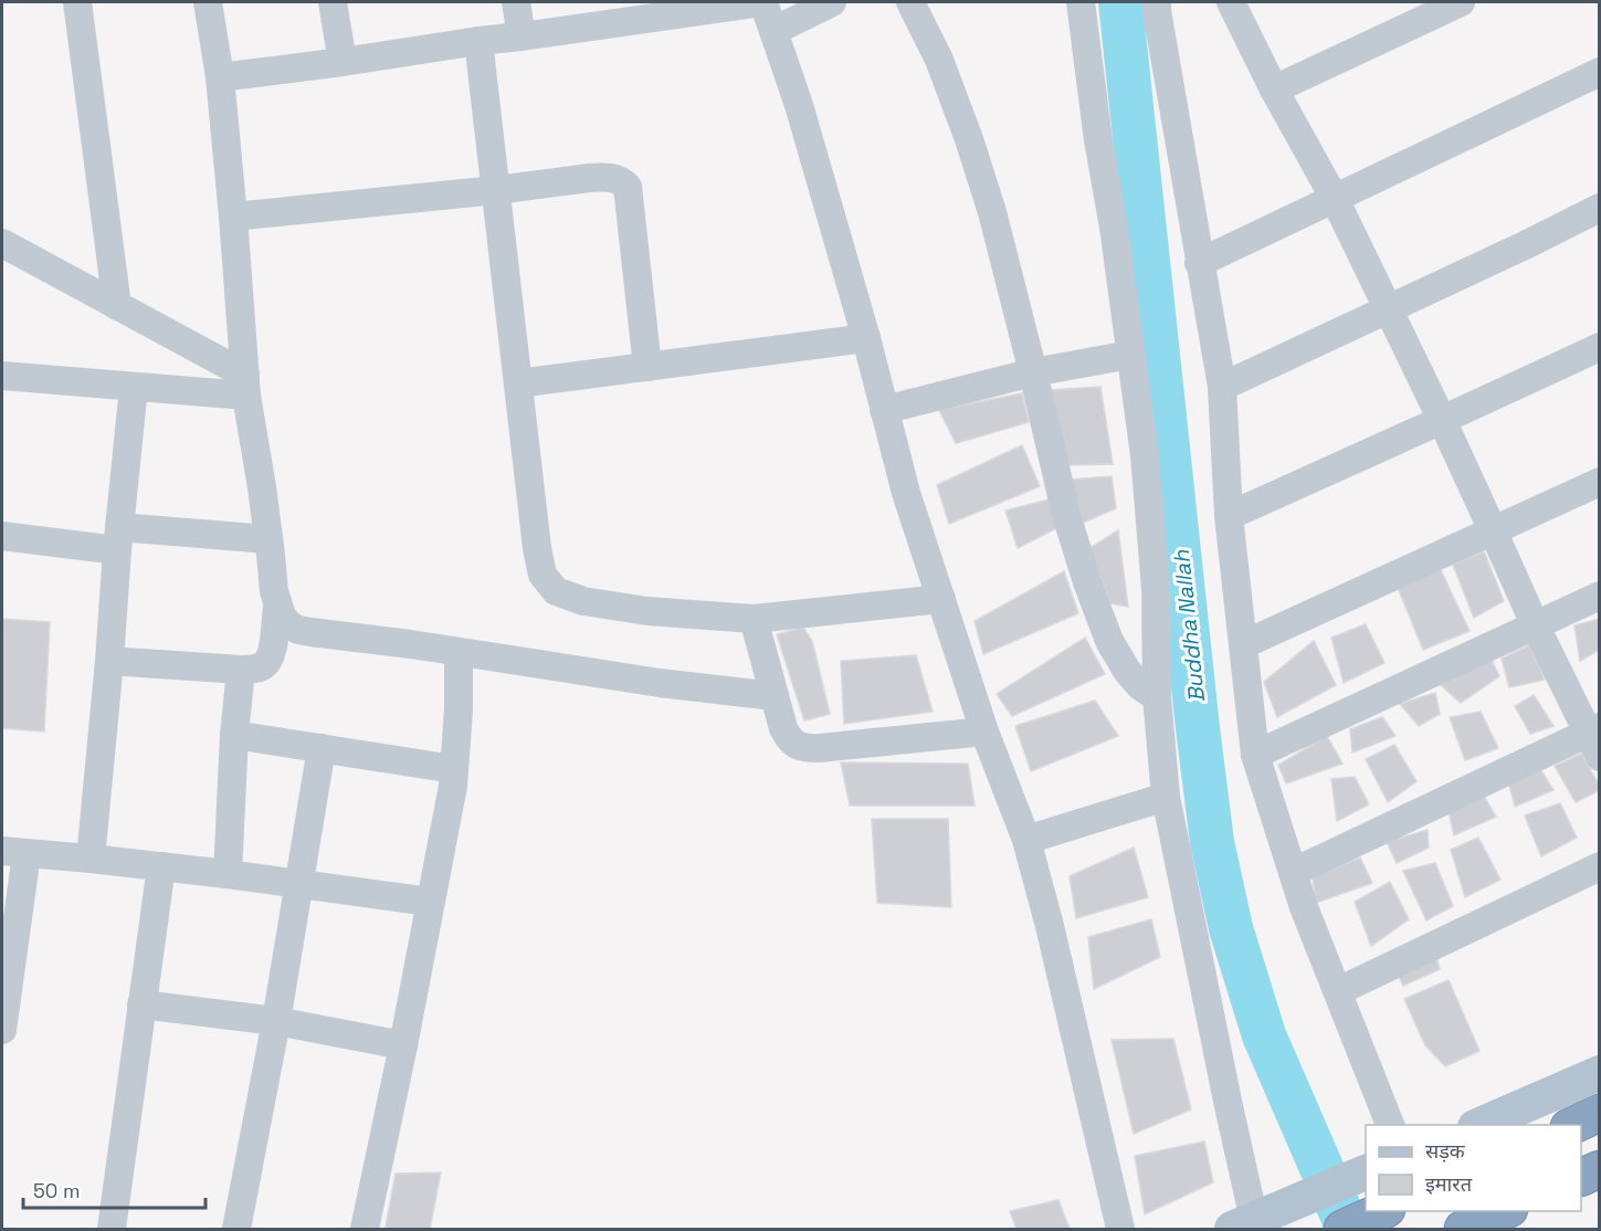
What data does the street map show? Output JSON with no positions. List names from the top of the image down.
{
  "water": ["Buddha Nallah"],
  "legend": ["सड़क", "इमारत"],
  "scale_bar": "50 m"
}
